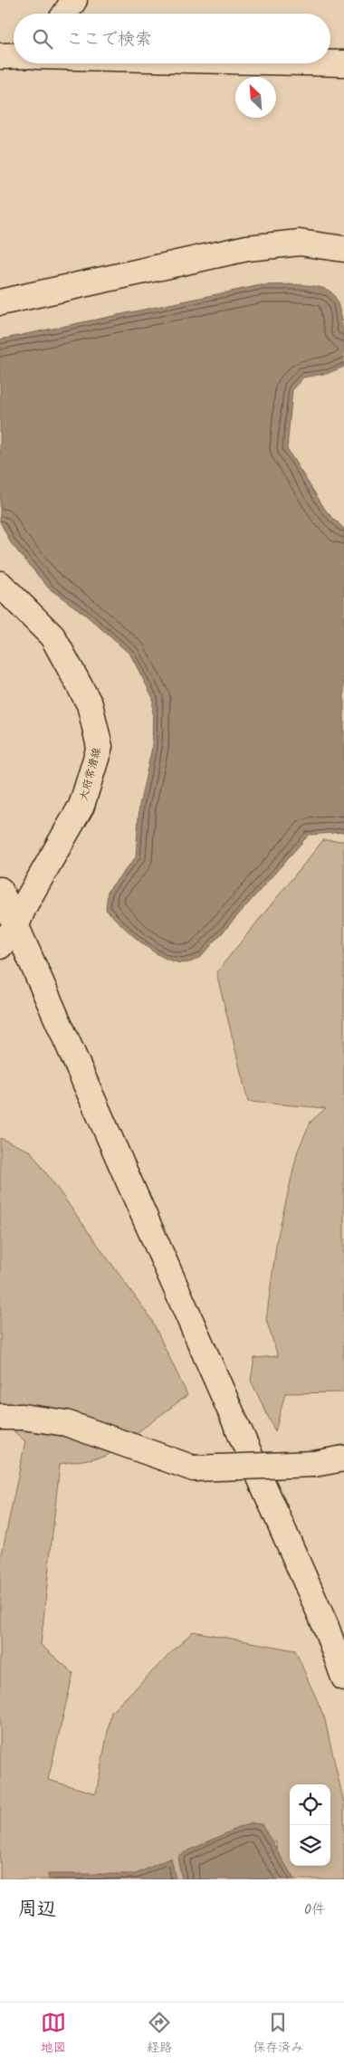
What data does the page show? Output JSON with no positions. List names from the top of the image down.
{
  "streets": {
    "street": ["大府常滑線"]
  },
  "north": "top left",
  "page": {
    "search": "ここで検索",
    "heading": ["周辺", "0件"],
    "nav": ["地図", "経路", "保存済み"]
  }
}
